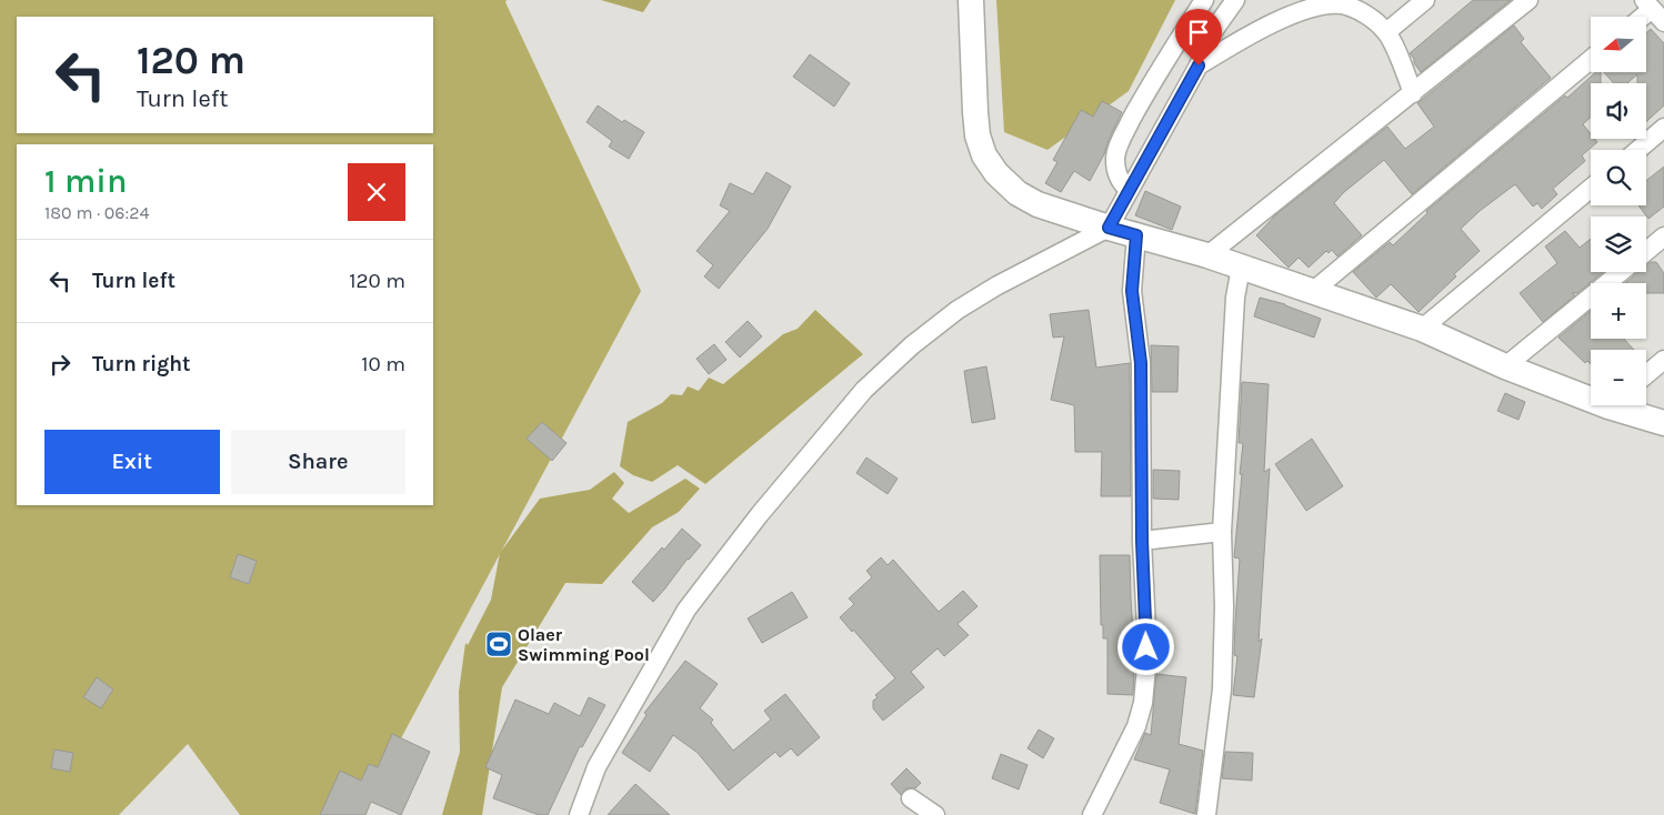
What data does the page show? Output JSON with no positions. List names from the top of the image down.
{
  "places": {
    "sports": ["Olaer Swimming Pool"]
  },
  "north": "left",
  "page": {
    "map_buttons": ["+", "−"],
    "turn": ["120 m", "Turn left"],
    "heading": ["1 min", "180 m · 06:24"],
    "list": [
      {
        "name": "Turn left",
        "value": "120 m"
      },
      {
        "name": "Turn right",
        "value": "10 m"
      }
    ],
    "buttons": ["Exit", "Share"]
  }
}
